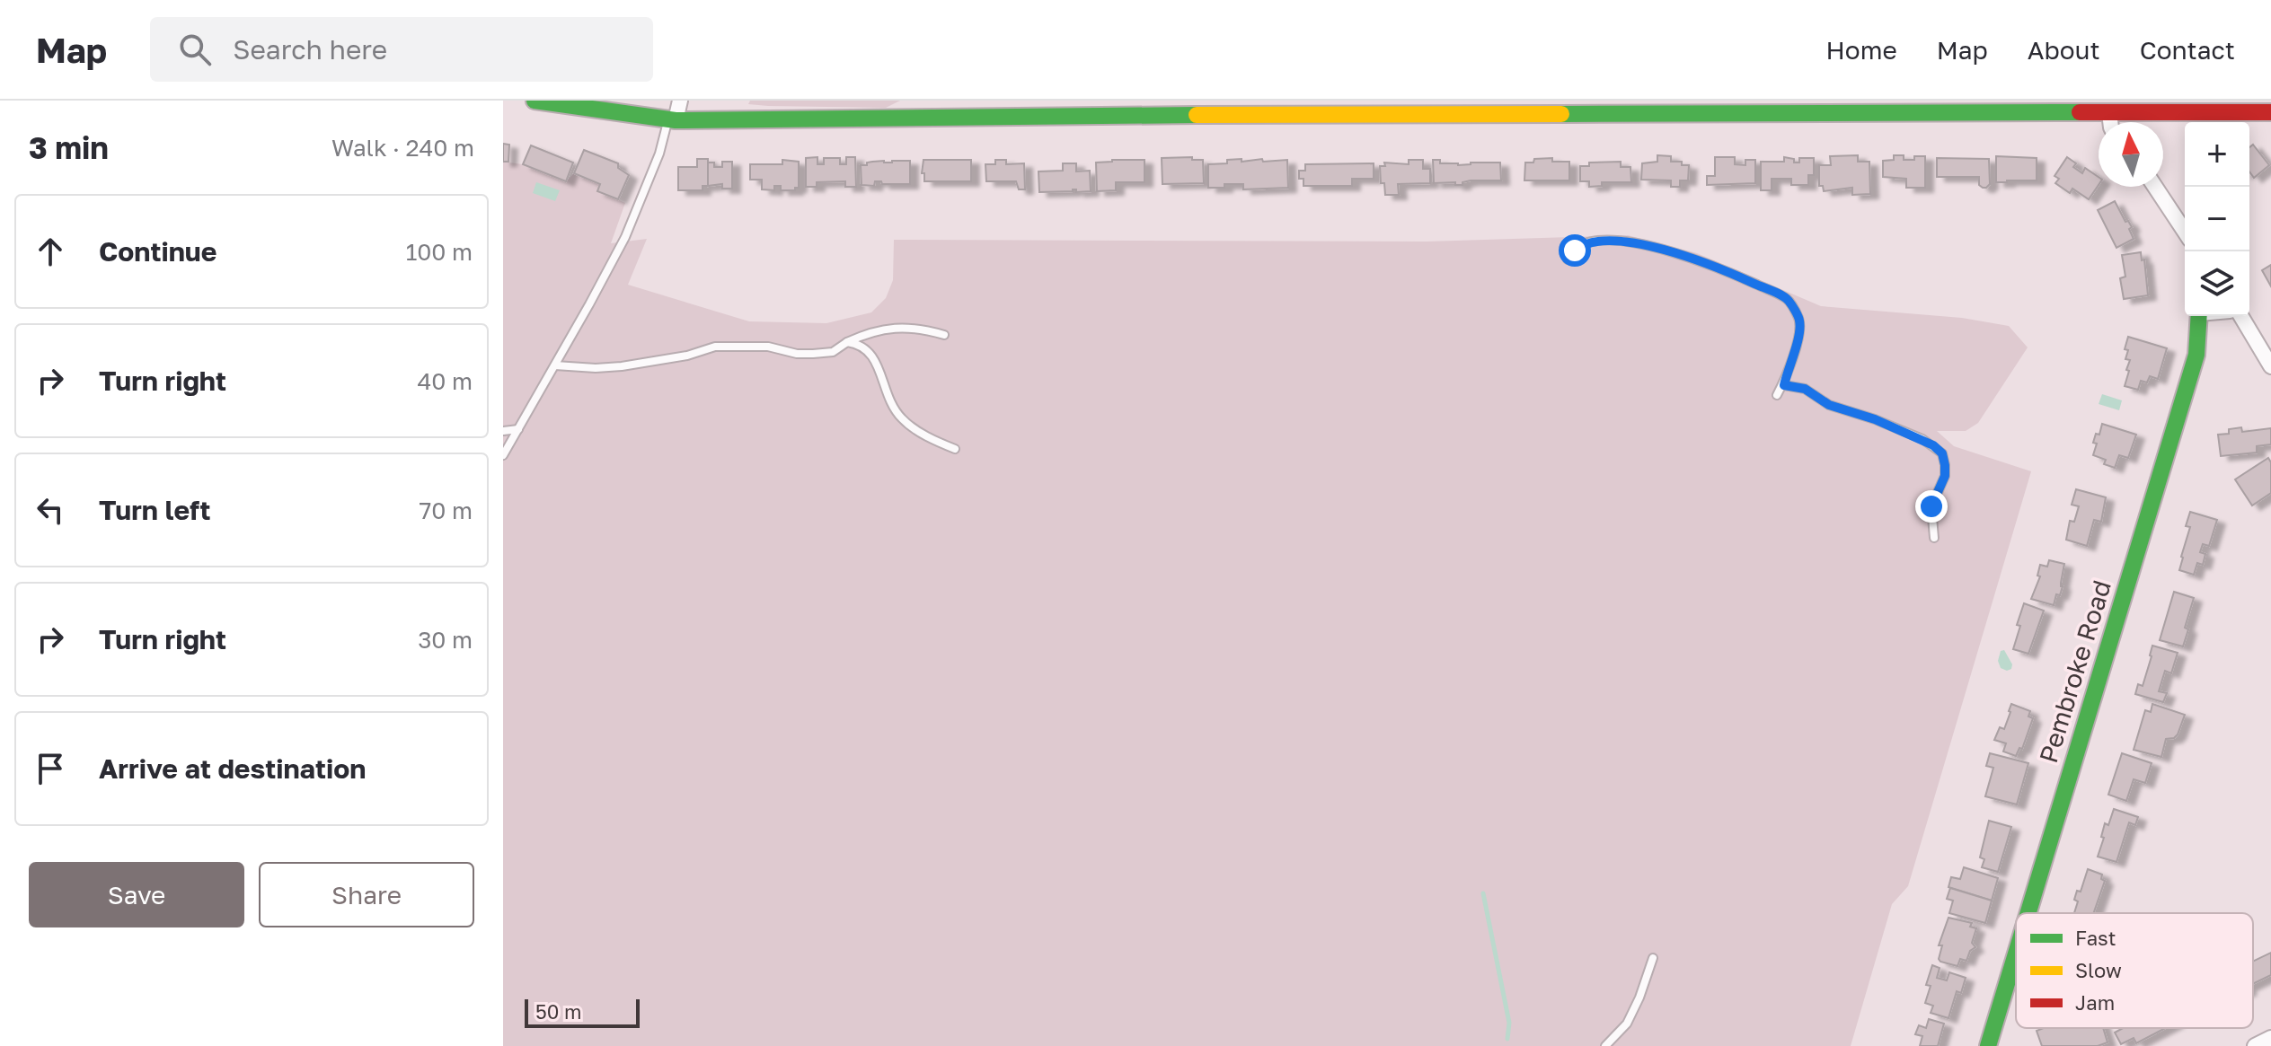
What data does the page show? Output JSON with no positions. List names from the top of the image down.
{
  "streets": {
    "street": ["Pembroke Road"]
  },
  "legend": ["Fast", "Slow", "Jam"],
  "scale_bar": "50 m",
  "north": "top",
  "page": {
    "header": "Map",
    "search": "Search here",
    "nav": [
      "Home",
      "Map",
      "About",
      "Contact"
    ],
    "heading": ["3 min", "Walk · 240 m"],
    "map_buttons": ["+", "−"],
    "list": [
      ["Continue", "100 m"],
      ["Turn right", "40 m"],
      ["Turn left", "70 m"],
      ["Turn right", "30 m"],
      "Arrive at destination"
    ],
    "buttons": ["Save", "Share"],
    "scale": "50 m"
  }
}
